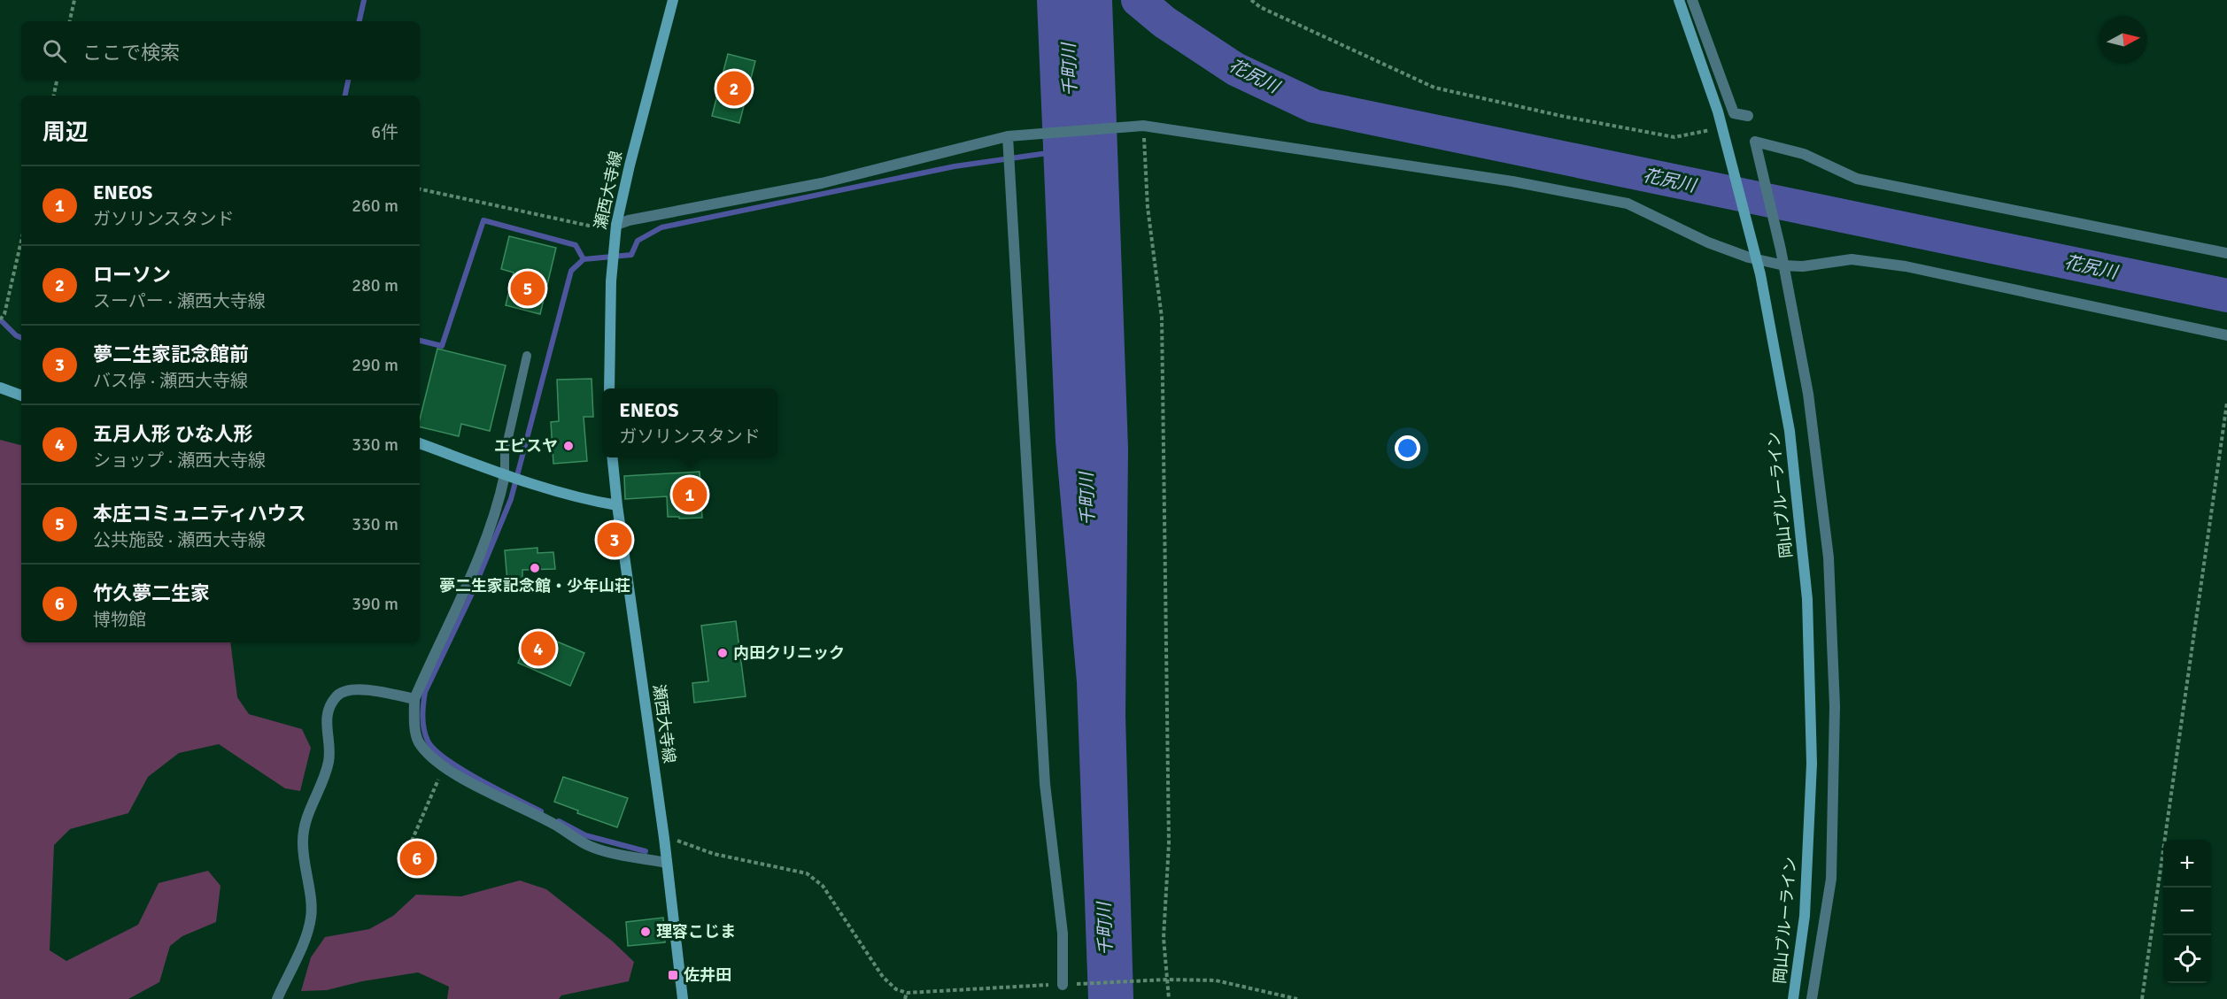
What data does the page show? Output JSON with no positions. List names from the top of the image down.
{
  "streets": {
    "main road": ["瀬西大寺線", "岡山ブルーライン"]
  },
  "water": ["千町川", "花尻川"],
  "places": {
    "other": [
      "エビスヤ",
      "夢二生家記念館・少年山荘",
      "内田クリニック",
      "理容こじま"
    ],
    "transit": ["佐井田"]
  },
  "north": "right",
  "page": {
    "search": "ここで検索",
    "pins": [
      "2",
      "5",
      "1",
      "3",
      "4",
      "6"
    ],
    "heading": ["周辺", "6件"],
    "list": [
      {
        "mark": "1",
        "name": "ENEOS",
        "note": "ガソリンスタンド",
        "value": "260 m"
      },
      {
        "mark": "2",
        "name": "ローソン",
        "note": "スーパー · 瀬西大寺線",
        "value": "280 m"
      },
      {
        "mark": "3",
        "name": "夢二生家記念館前",
        "note": "バス停 · 瀬西大寺線",
        "value": "290 m"
      },
      {
        "mark": "4",
        "name": "五月人形 ひな人形",
        "note": "ショップ · 瀬西大寺線",
        "value": "330 m"
      },
      {
        "mark": "5",
        "name": "本庄コミュニティハウス",
        "note": "公共施設 · 瀬西大寺線",
        "value": "330 m"
      },
      {
        "mark": "6",
        "name": "竹久夢二生家",
        "note": "博物館",
        "value": "390 m"
      }
    ],
    "popup": ["ENEOS", "ガソリンスタンド"],
    "map_buttons": ["+", "−"]
  }
}
